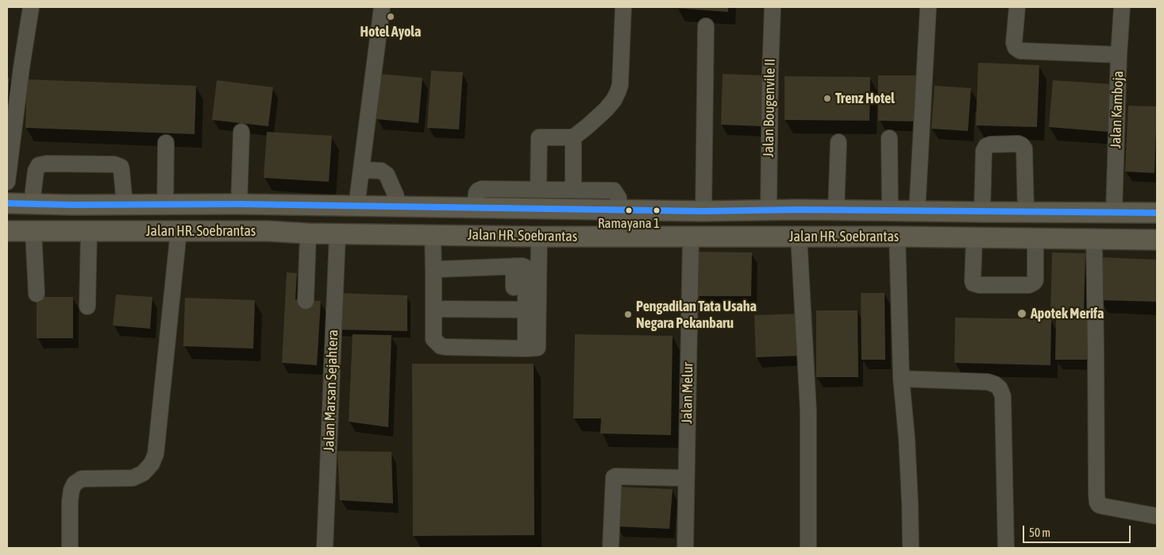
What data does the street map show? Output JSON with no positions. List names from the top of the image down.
{
  "streets": {
    "main road": ["Jalan HR. Soebrantas"],
    "street": [
      "Jalan Bougenvile II",
      "Jalan Kamboja",
      "Jalan Marsan Sejahtera",
      "Jalan Melur"
    ]
  },
  "crossings": [
    ["Jalan Bougenvile II", "Jalan HR. Soebrantas"],
    ["Jalan Kamboja", "Jalan HR. Soebrantas"],
    ["Jalan HR. Soebrantas", "Jalan Marsan Sejahtera"],
    ["Jalan HR. Soebrantas", "Jalan Melur"]
  ],
  "places": [
    "Hotel Ayola",
    "Trenz Hotel",
    "Ramayana 1",
    "Apotek Merifa",
    "Pengadilan Tata Usaha Negara Pekanbaru"
  ],
  "scale_bar": "50 m"
}
